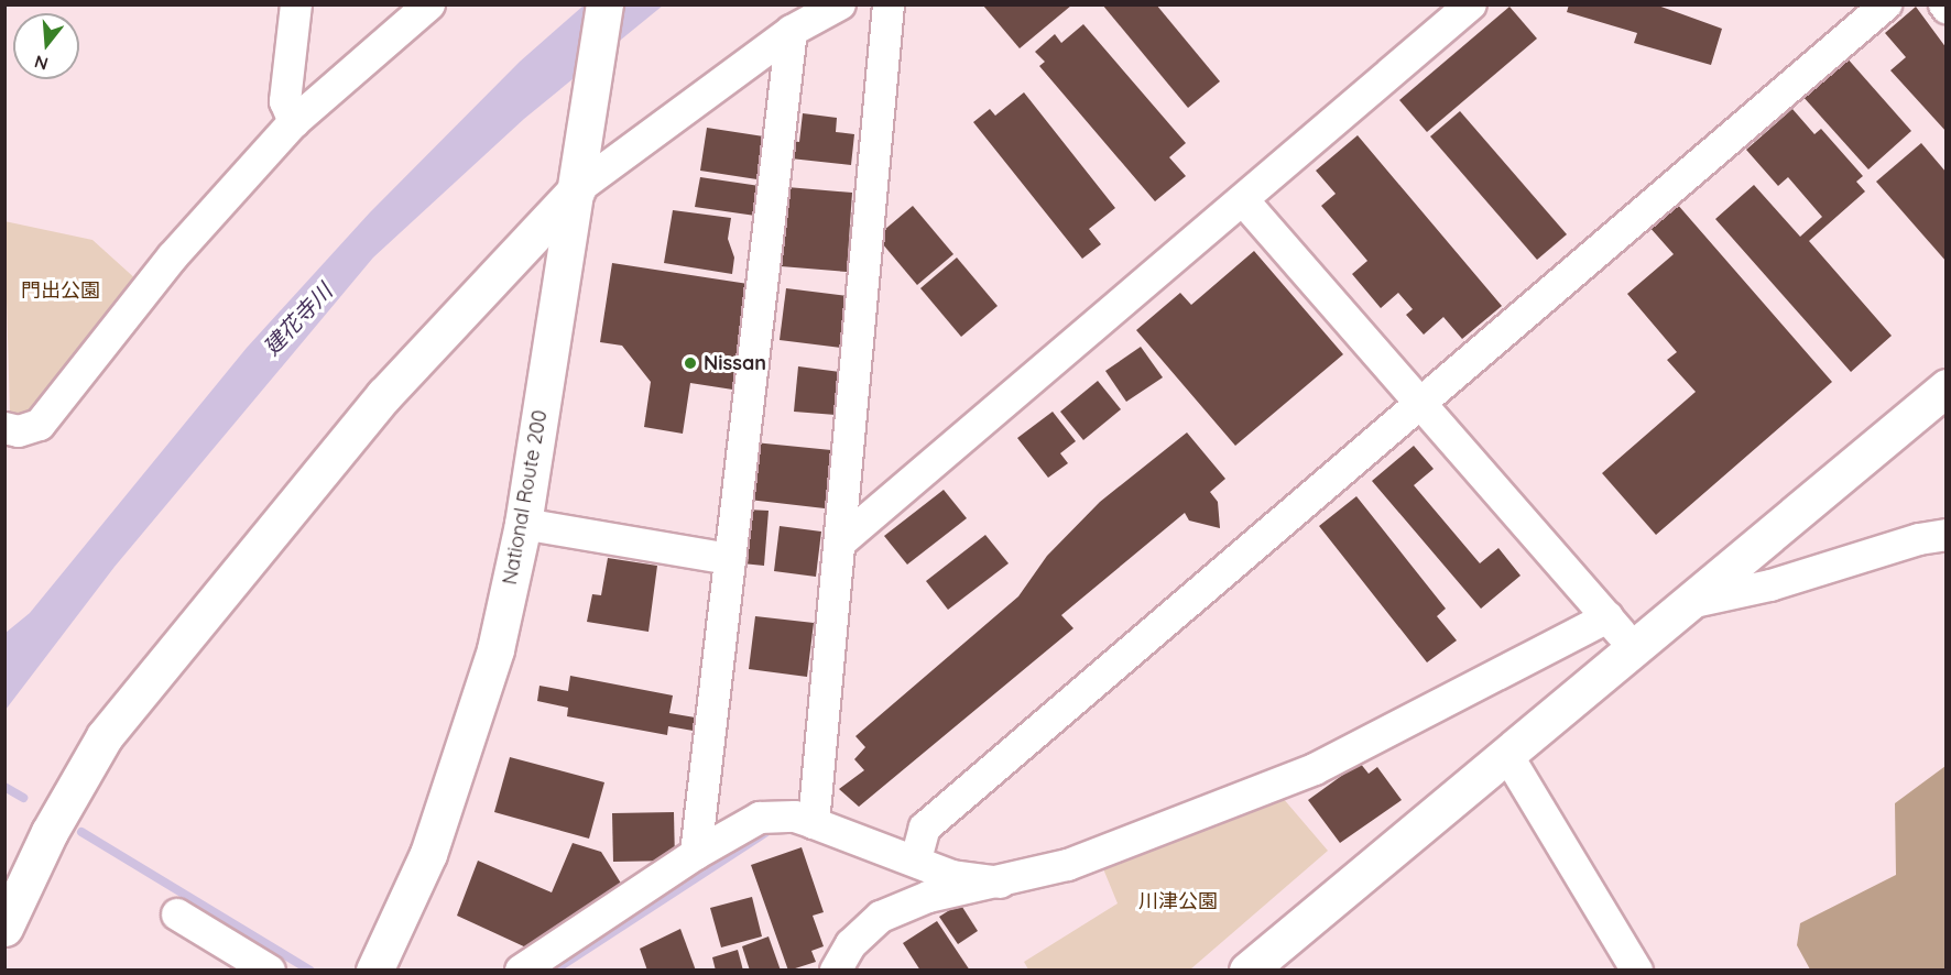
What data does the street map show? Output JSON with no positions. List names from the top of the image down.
{
  "streets": {
    "main road": ["National Route 200"]
  },
  "water": ["建花寺川"],
  "parks": ["門出公園", "川津公園"],
  "places": ["Nissan"],
  "north": "bottom"
}
